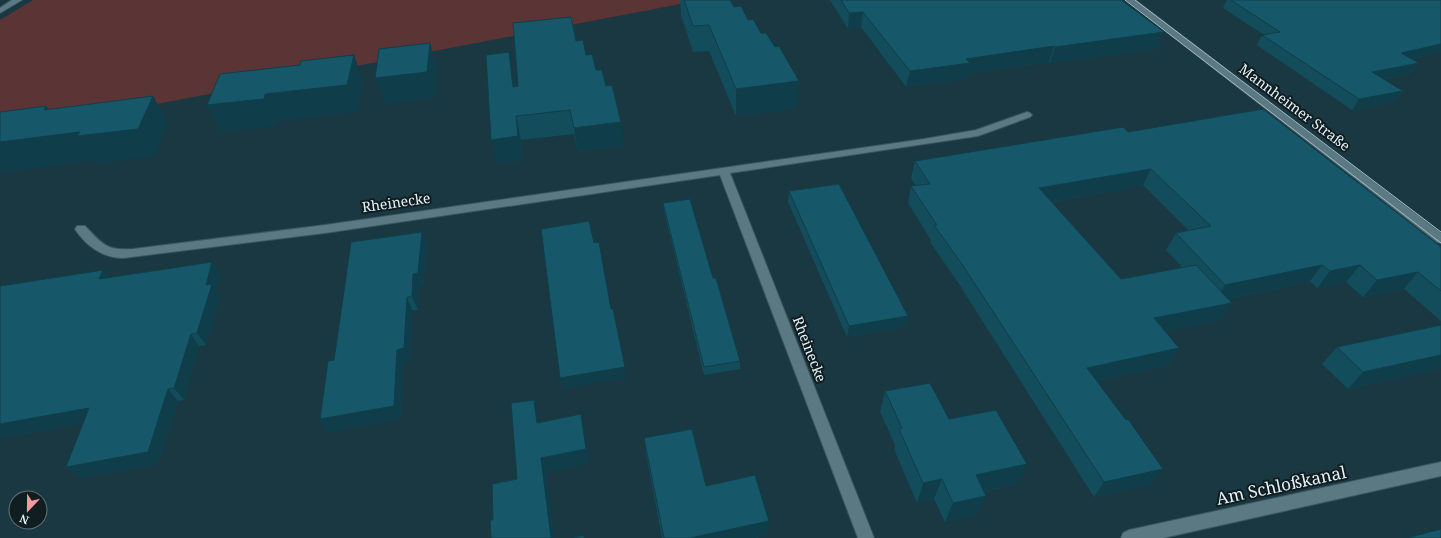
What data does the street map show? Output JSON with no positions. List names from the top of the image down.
{
  "streets": {
    "street": ["Mannheimer Straße", "Rheinecke", "Am Schloßkanal"]
  },
  "north": "bottom"
}
